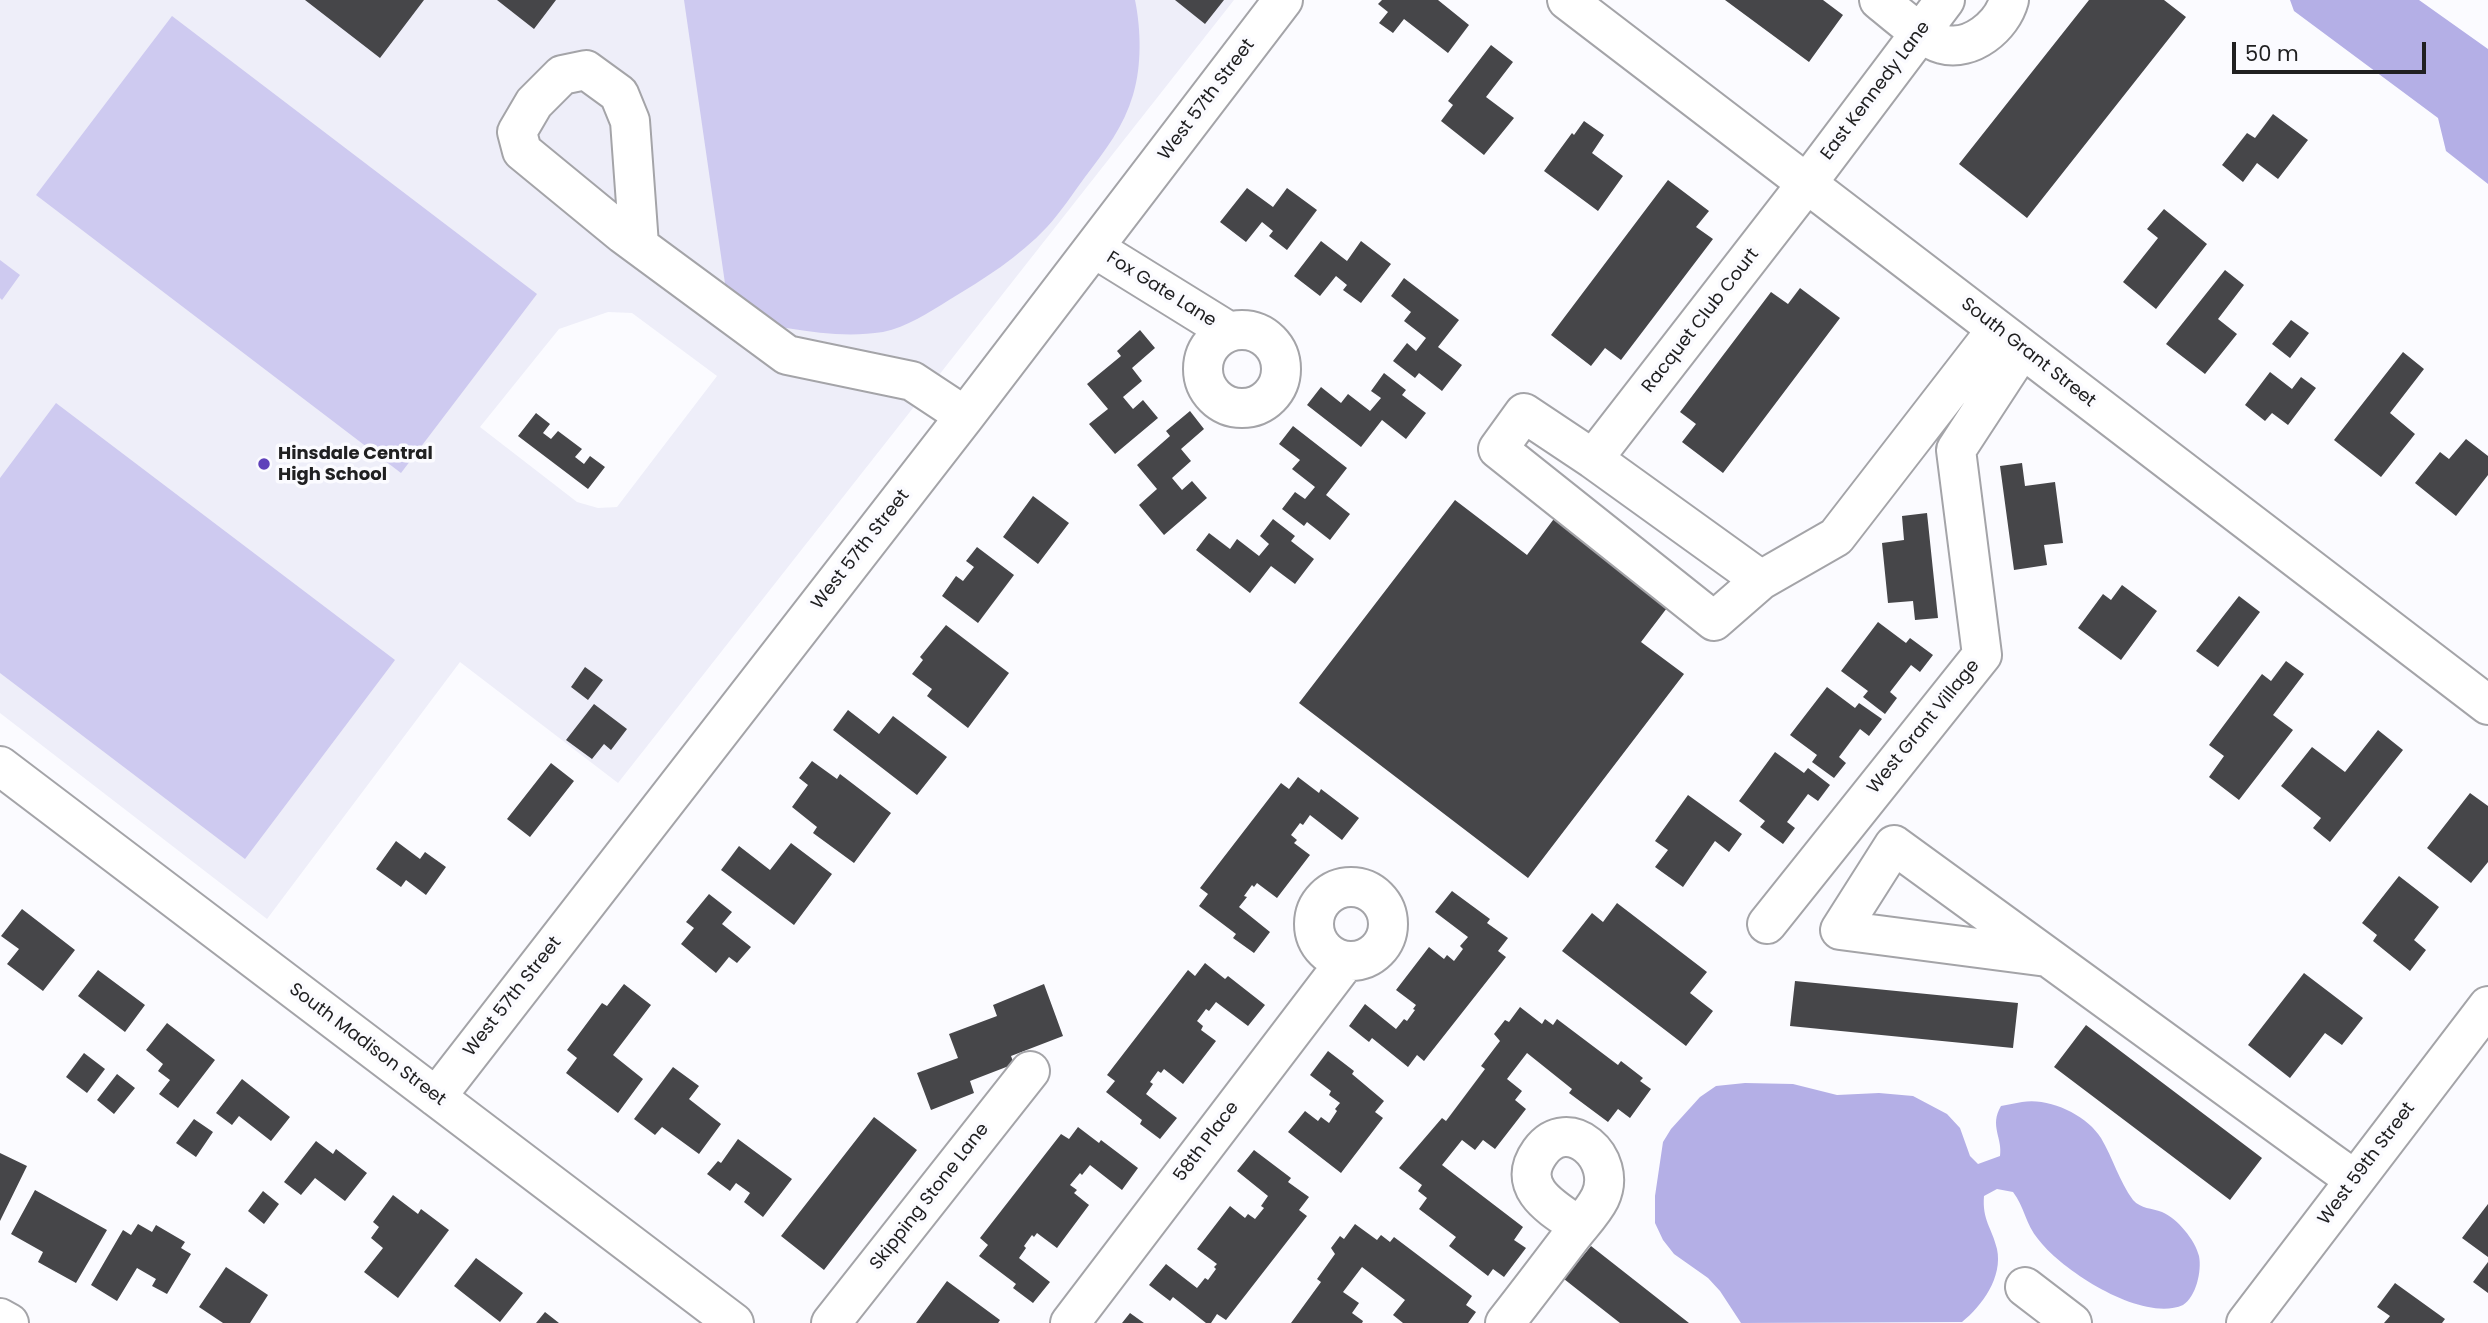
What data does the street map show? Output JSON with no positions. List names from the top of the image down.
{
  "streets": {
    "street": [
      "East Kennedy Lane",
      "West 57th Street",
      "Fox Gate Lane",
      "Racquet Club Court",
      "South Grant Street",
      "West Grant Village",
      "South Madison Street",
      "58th Place",
      "West 59th Street",
      "Skipping Stone Lane"
    ]
  },
  "crossings": [
    ["East Kennedy Lane", "Racquet Club Court"],
    ["East Kennedy Lane", "South Grant Street"],
    ["West 57th Street", "Fox Gate Lane"],
    ["West 57th Street", "South Madison Street"],
    ["Racquet Club Court", "South Grant Street"],
    ["South Grant Street", "West Grant Village"]
  ],
  "places": ["Hinsdale Central High School"],
  "scale_bar": "50 m"
}
